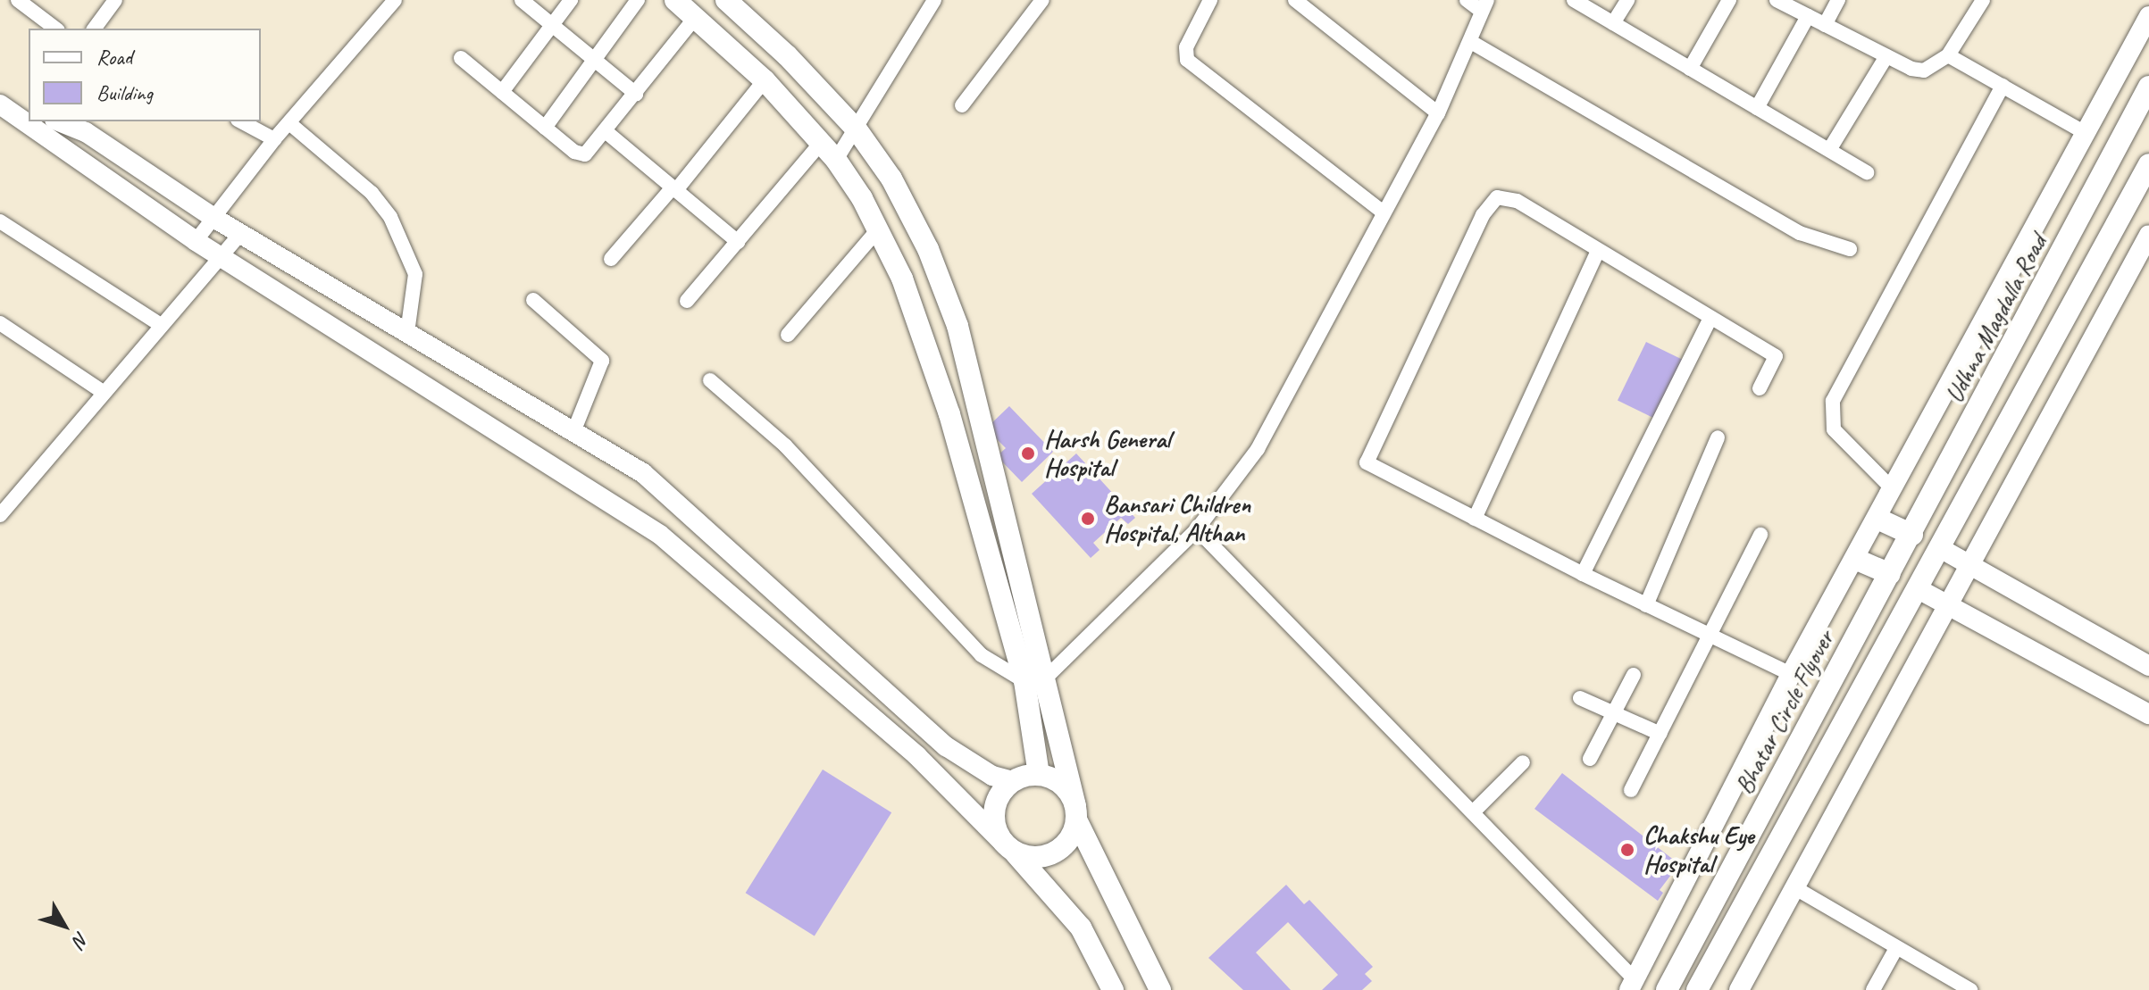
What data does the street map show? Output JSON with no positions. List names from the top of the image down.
{
  "streets": {
    "main road": ["Udhna Magdalla Road", "Bhatar Circle Flyover"]
  },
  "crossings": [
    ["Udhna Magdalla Road", "Bhatar Circle Flyover"]
  ],
  "places": ["Harsh General Hospital", "Bansari Children Hospital, Althan", "Chakshu Eye Hospital"],
  "legend": ["Road", "Building"],
  "north": "bottom right"
}
